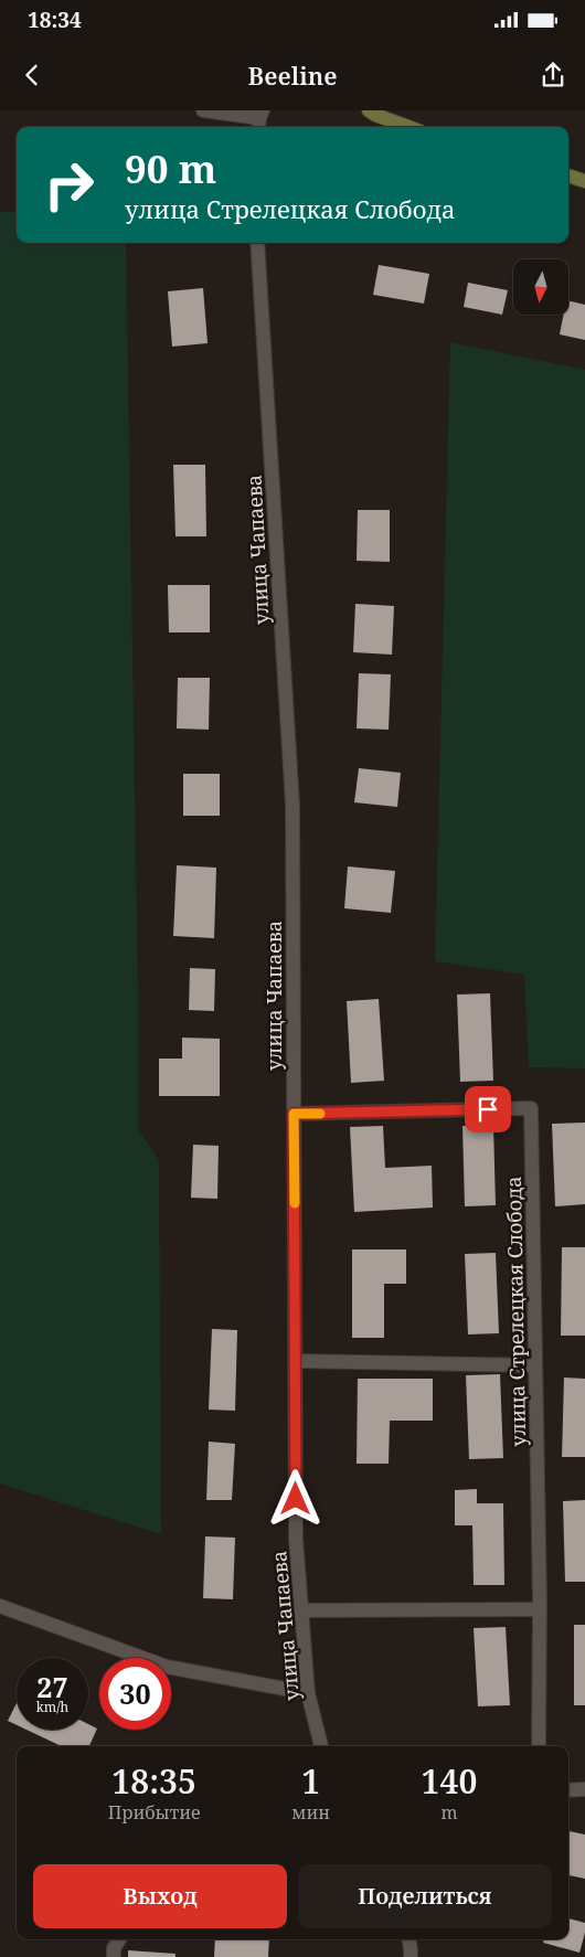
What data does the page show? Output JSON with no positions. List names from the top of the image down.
{
  "streets": {
    "street": ["улица Чапаева", "улица Стрелецкая Слобода"]
  },
  "crossings": [
    ["улица Чапаева", "улица Стрелецкая Слобода"]
  ],
  "north": "bottom",
  "page": {
    "status": "18:34",
    "header": "Beeline",
    "turn": ["90 m", "улица Стрелецкая Слобода"],
    "speed": "27 km/h",
    "limit": "30",
    "eta": [
      "18:35",
      "Прибытие",
      "1",
      "мин",
      "140",
      "m"
    ],
    "buttons": ["Выход", "Поделиться"]
  }
}
